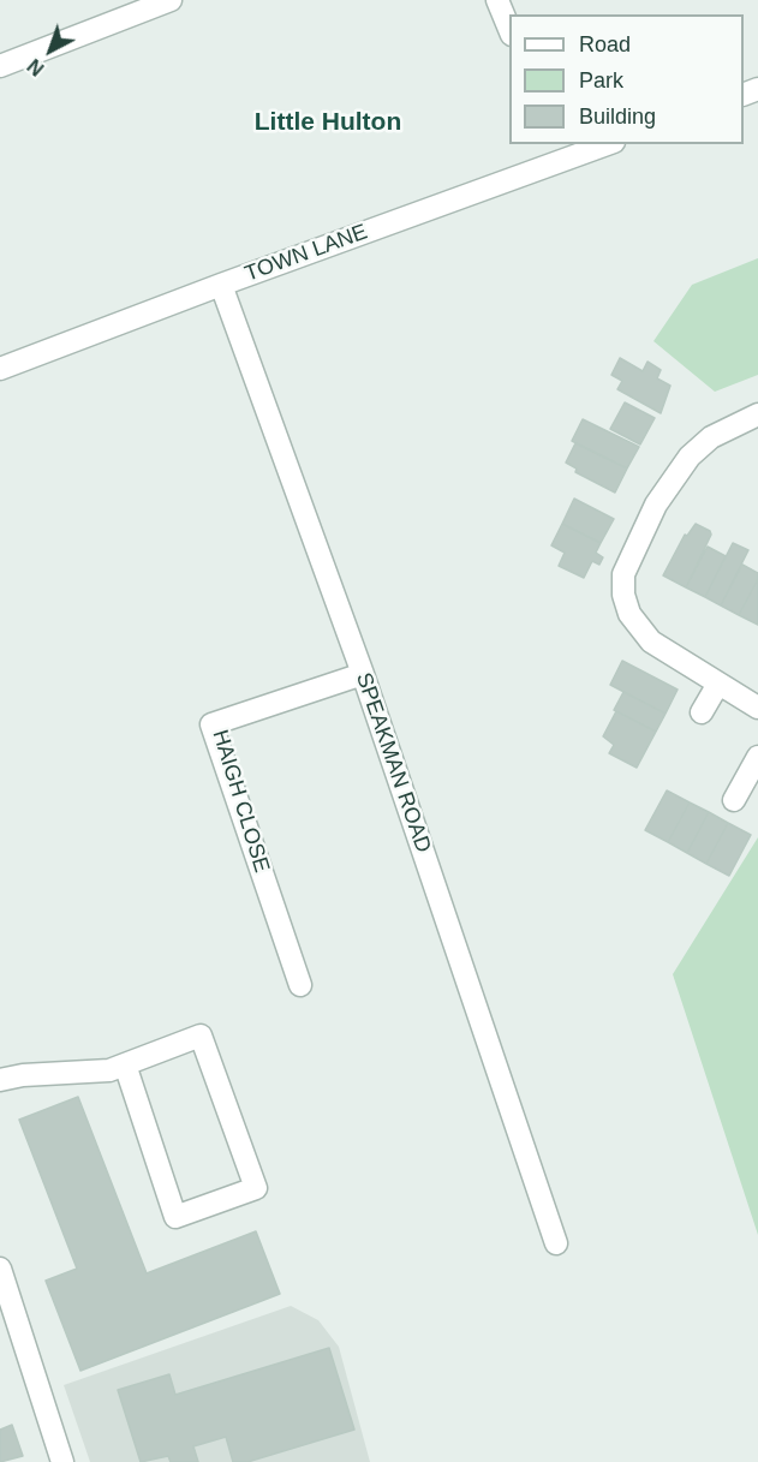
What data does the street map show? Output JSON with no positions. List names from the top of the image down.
{
  "streets": {
    "street": ["TOWN LANE", "SPEAKMAN ROAD", "HAIGH CLOSE"]
  },
  "crossings": [
    ["TOWN LANE", "SPEAKMAN ROAD"],
    ["SPEAKMAN ROAD", "HAIGH CLOSE"]
  ],
  "districts": ["Little Hulton"],
  "legend": ["Road", "Park", "Building"],
  "north": "bottom left"
}
